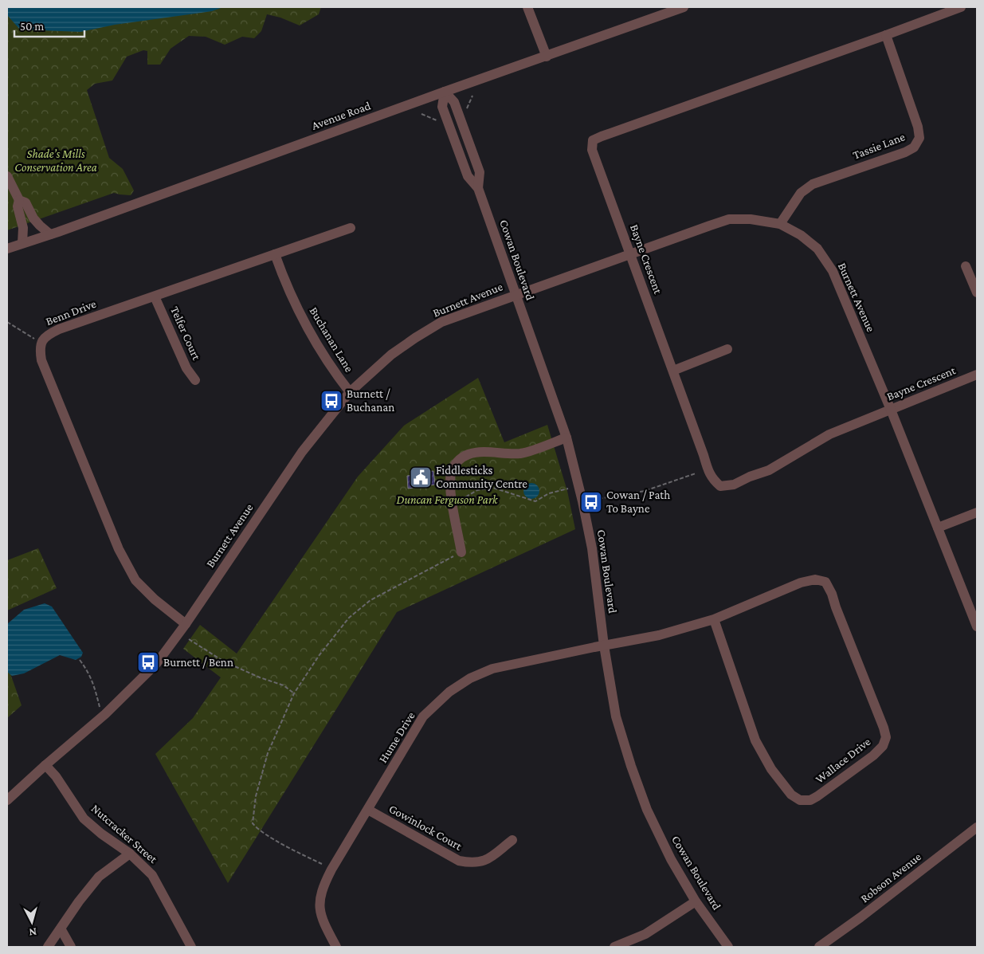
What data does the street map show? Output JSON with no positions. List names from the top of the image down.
{
  "streets": {
    "street": [
      "Avenue Road",
      "Tassie Lane",
      "Bayne Crescent",
      "Cowan Boulevard",
      "Burnett Avenue",
      "Benn Drive",
      "Telfer Court",
      "Buchanan Lane",
      "Hume Drive",
      "Wallace Drive",
      "Gowinlock Court",
      "Nutcracker Street",
      "Robson Avenue"
    ]
  },
  "crossings": [
    ["Avenue Road", "Cowan Boulevard"],
    ["Tassie Lane", "Bayne Crescent"],
    ["Tassie Lane", "Burnett Avenue"],
    ["Bayne Crescent", "Burnett Avenue"],
    ["Cowan Boulevard", "Burnett Avenue"],
    ["Cowan Boulevard", "Hume Drive"],
    ["Cowan Boulevard", "Wallace Drive"],
    ["Burnett Avenue", "Benn Drive"],
    ["Burnett Avenue", "Buchanan Lane"],
    ["Burnett Avenue", "Nutcracker Street"],
    ["Benn Drive", "Telfer Court"],
    ["Benn Drive", "Buchanan Lane"],
    ["Hume Drive", "Wallace Drive"],
    ["Hume Drive", "Gowinlock Court"]
  ],
  "parks": ["Shade’s Mills Conservation Area", "Duncan Ferguson Park"],
  "places": {
    "bus stop": ["Burnett / Buchanan", "Cowan / Path To Bayne", "Burnett / Benn"],
    "public building": ["Fiddlesticks Community Centre"]
  },
  "scale_bar": "50 m",
  "north": "bottom"
}
